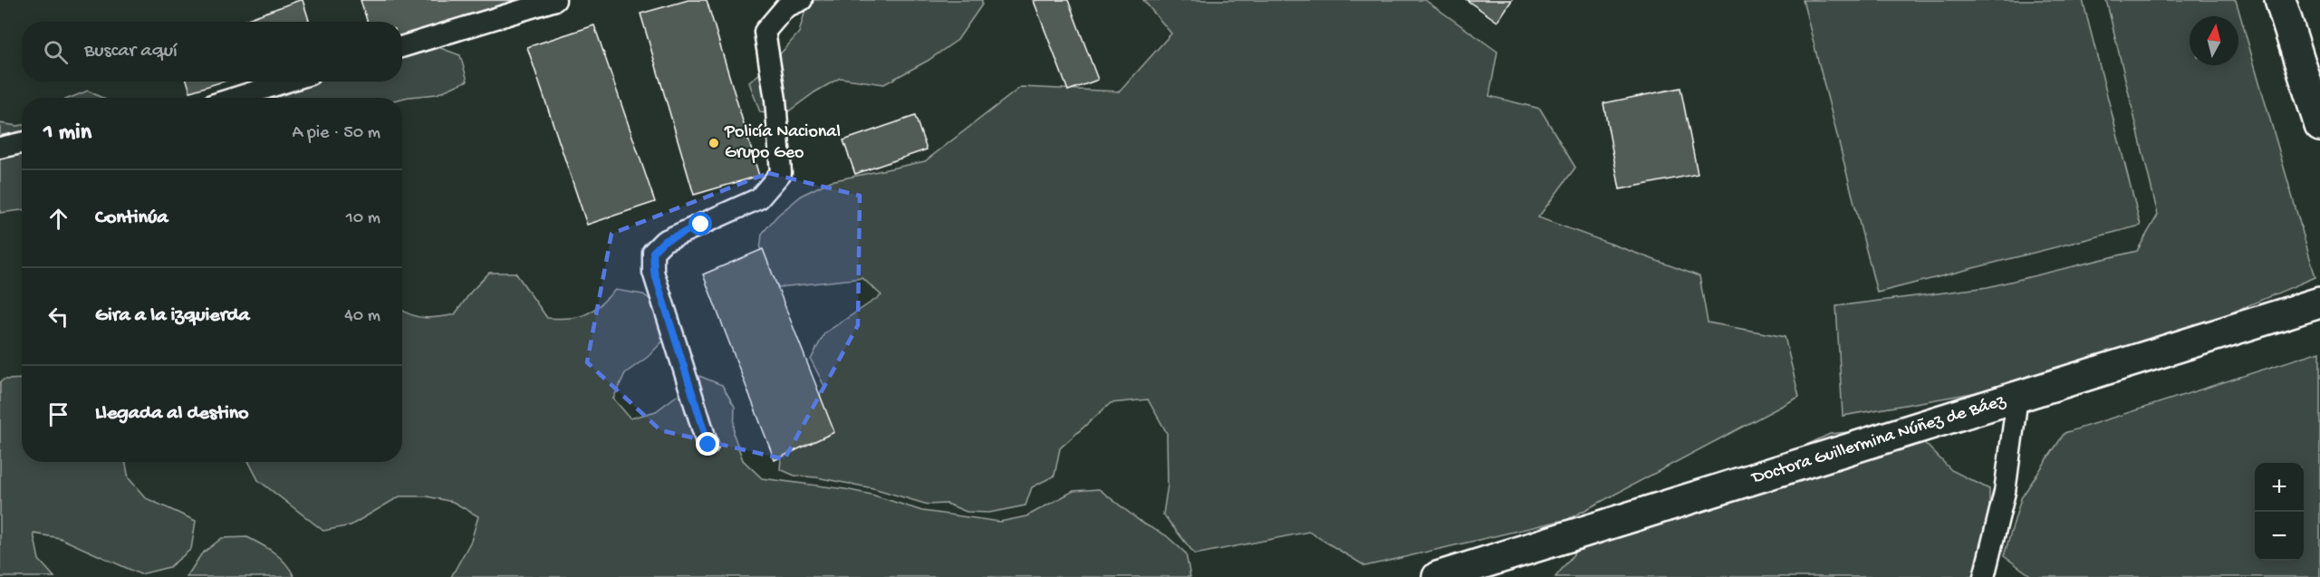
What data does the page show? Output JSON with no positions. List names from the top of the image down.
{
  "streets": {
    "street": ["Doctora Guillermina Núñez de Báez"]
  },
  "places": ["Policía Nacional Grupo Geo"],
  "north": "top",
  "page": {
    "search": "Buscar aquí",
    "heading": ["1 min", "A pie · 50 m"],
    "list": [
      ["Continúa", "10 m"],
      ["Gira a la izquierda", "40 m"],
      "Llegada al destino"
    ],
    "map_buttons": ["+", "−"]
  }
}
